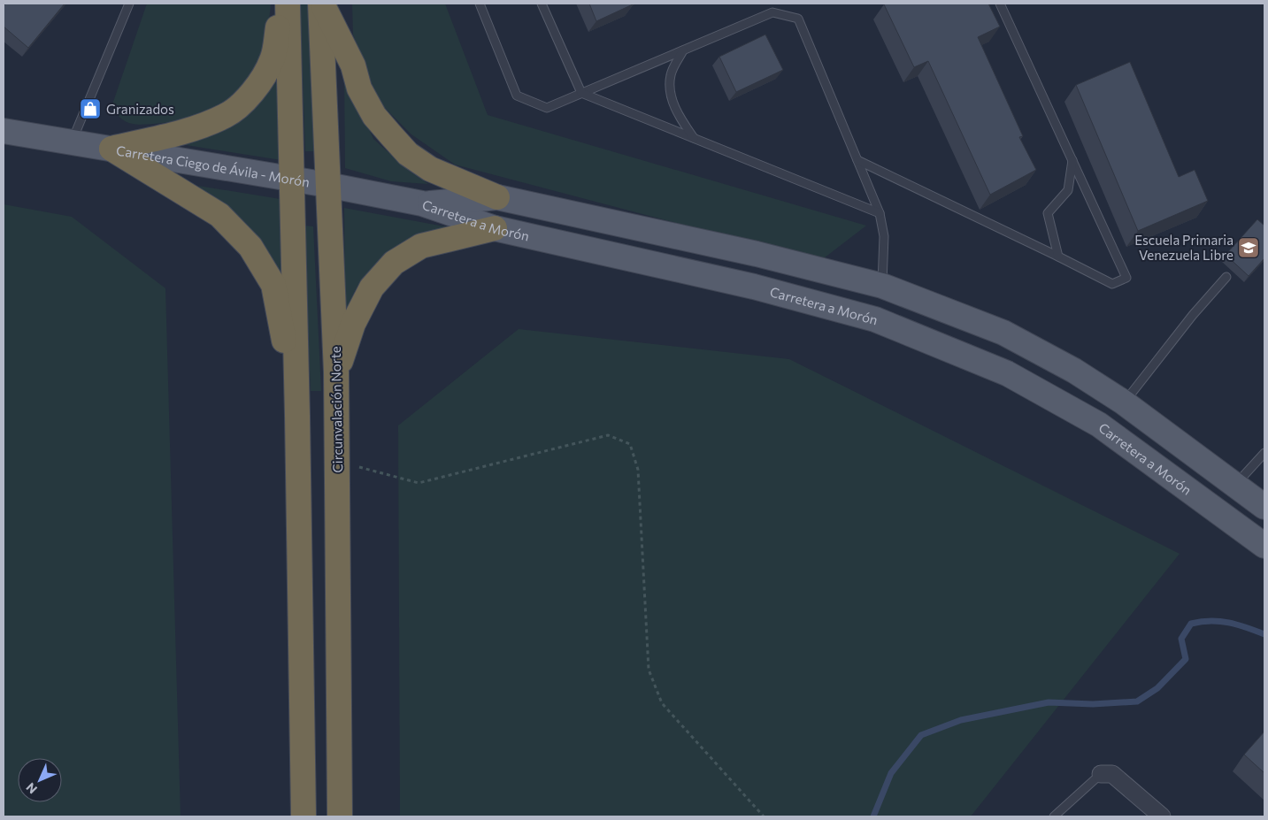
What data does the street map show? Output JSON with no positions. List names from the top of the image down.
{
  "streets": {
    "highway": ["Circunvalación Norte"],
    "main road": ["Carretera Ciego de Ávila - Morón", "Carretera a Morón"]
  },
  "crossings": [
    ["Carretera Ciego de Ávila - Morón", "Carretera a Morón"],
    ["Carretera Ciego de Ávila - Morón", "Circunvalación Norte"]
  ],
  "places": {
    "shop": ["Granizados"],
    "school or university": ["Escuela Primaria Venezuela Libre"]
  },
  "north": "bottom left"
}
